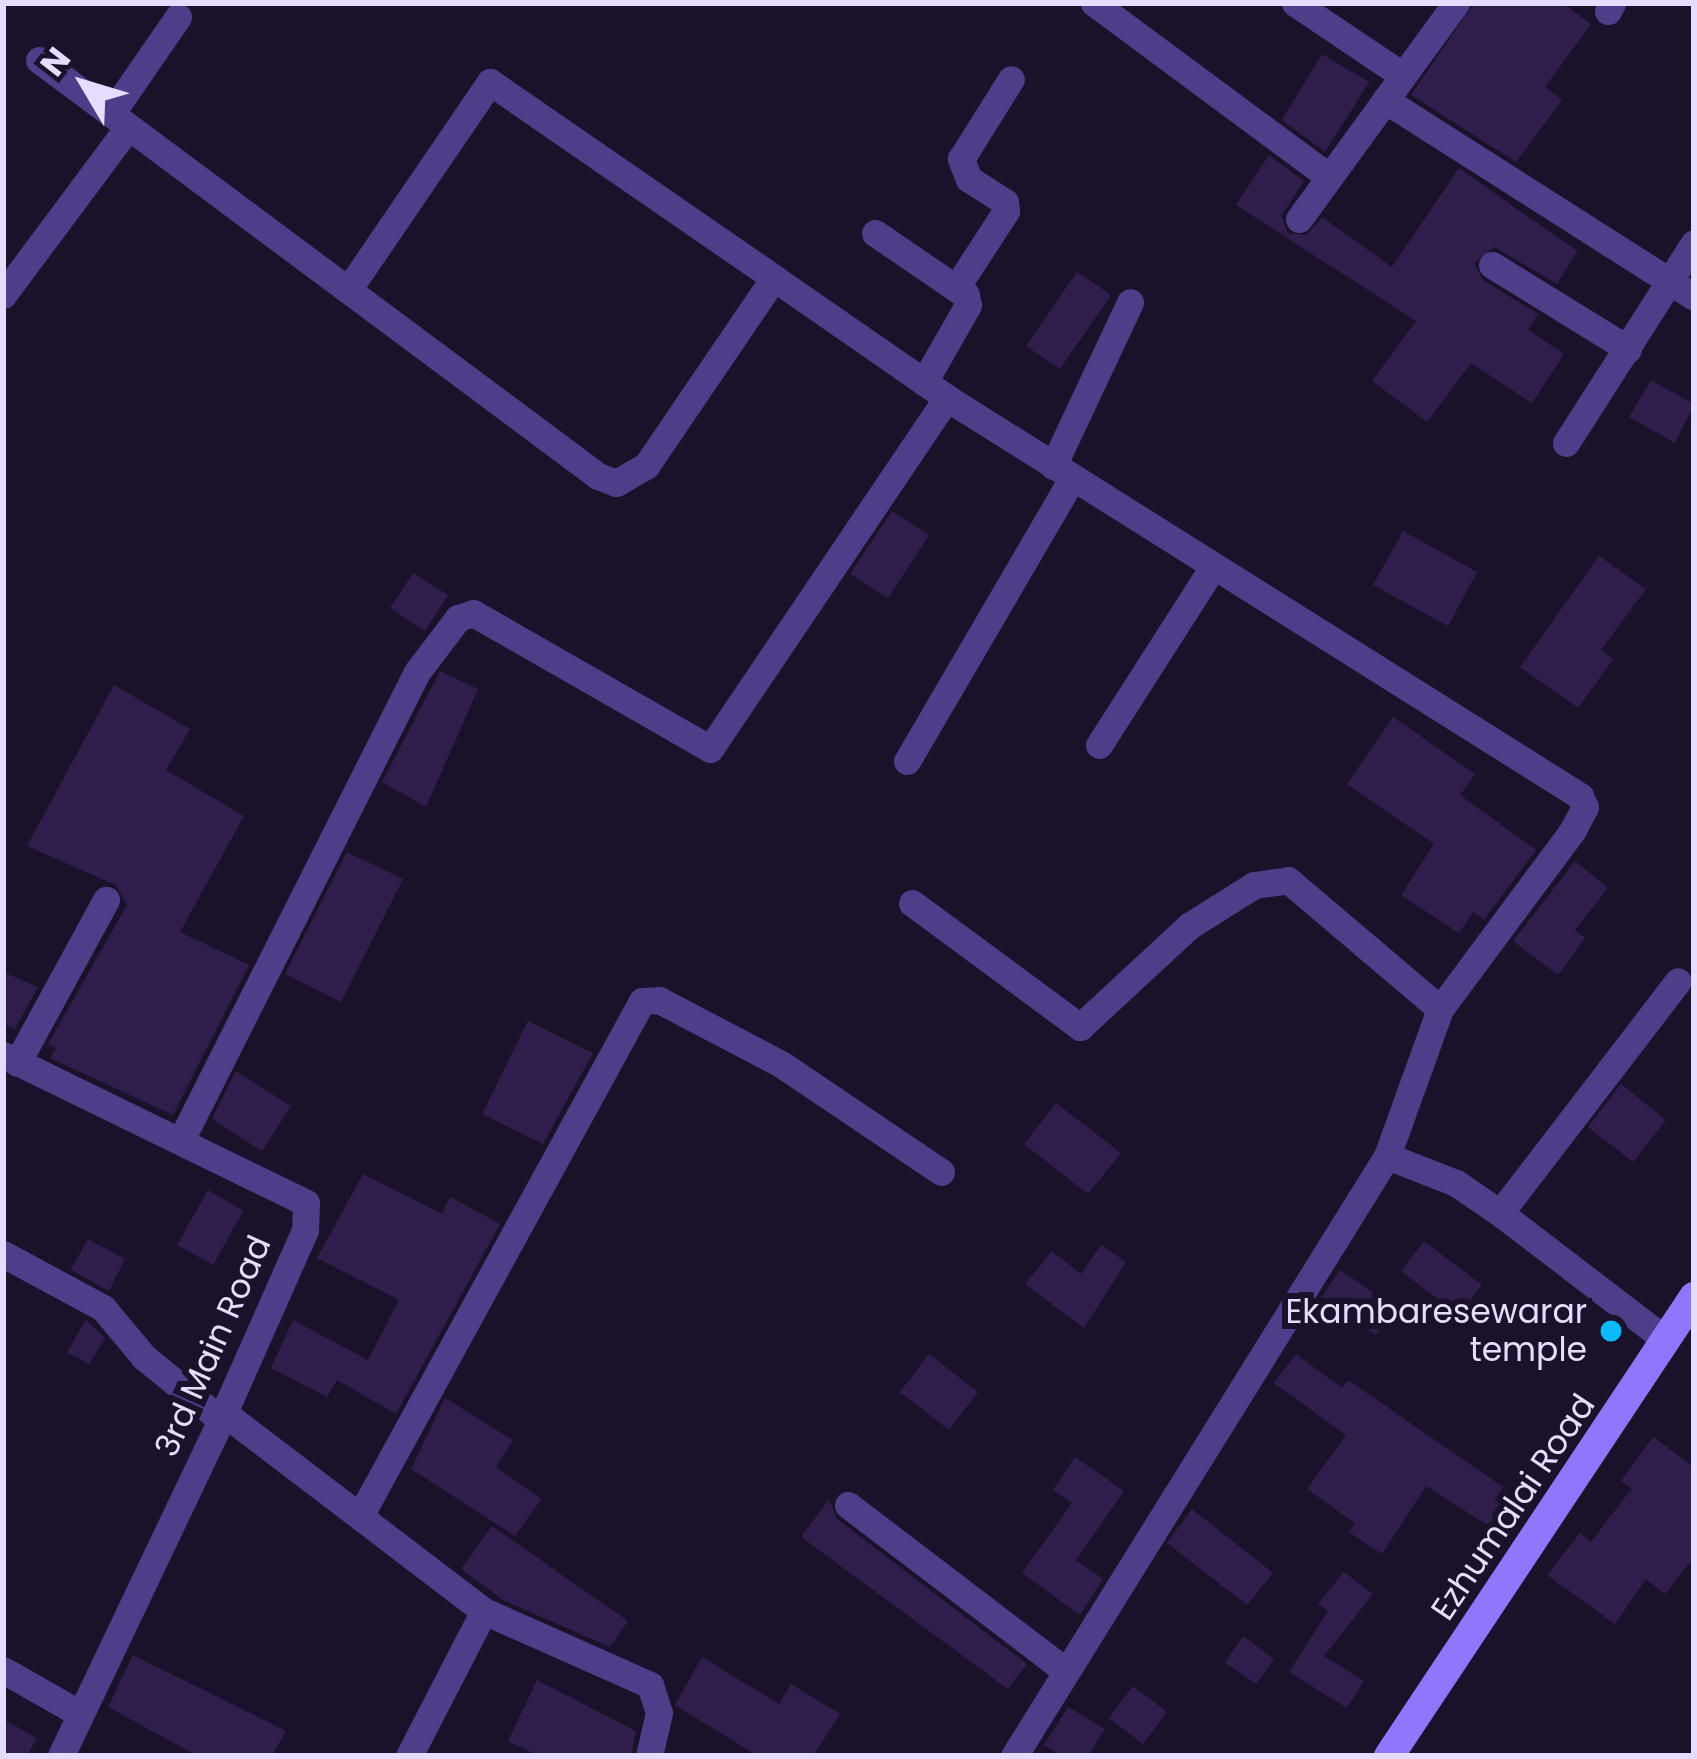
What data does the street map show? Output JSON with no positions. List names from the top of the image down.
{
  "streets": {
    "street": ["3rd Main Road", "Ezhumalai Road"]
  },
  "places": ["Ekambaresewarar temple"],
  "north": "top left"
}
